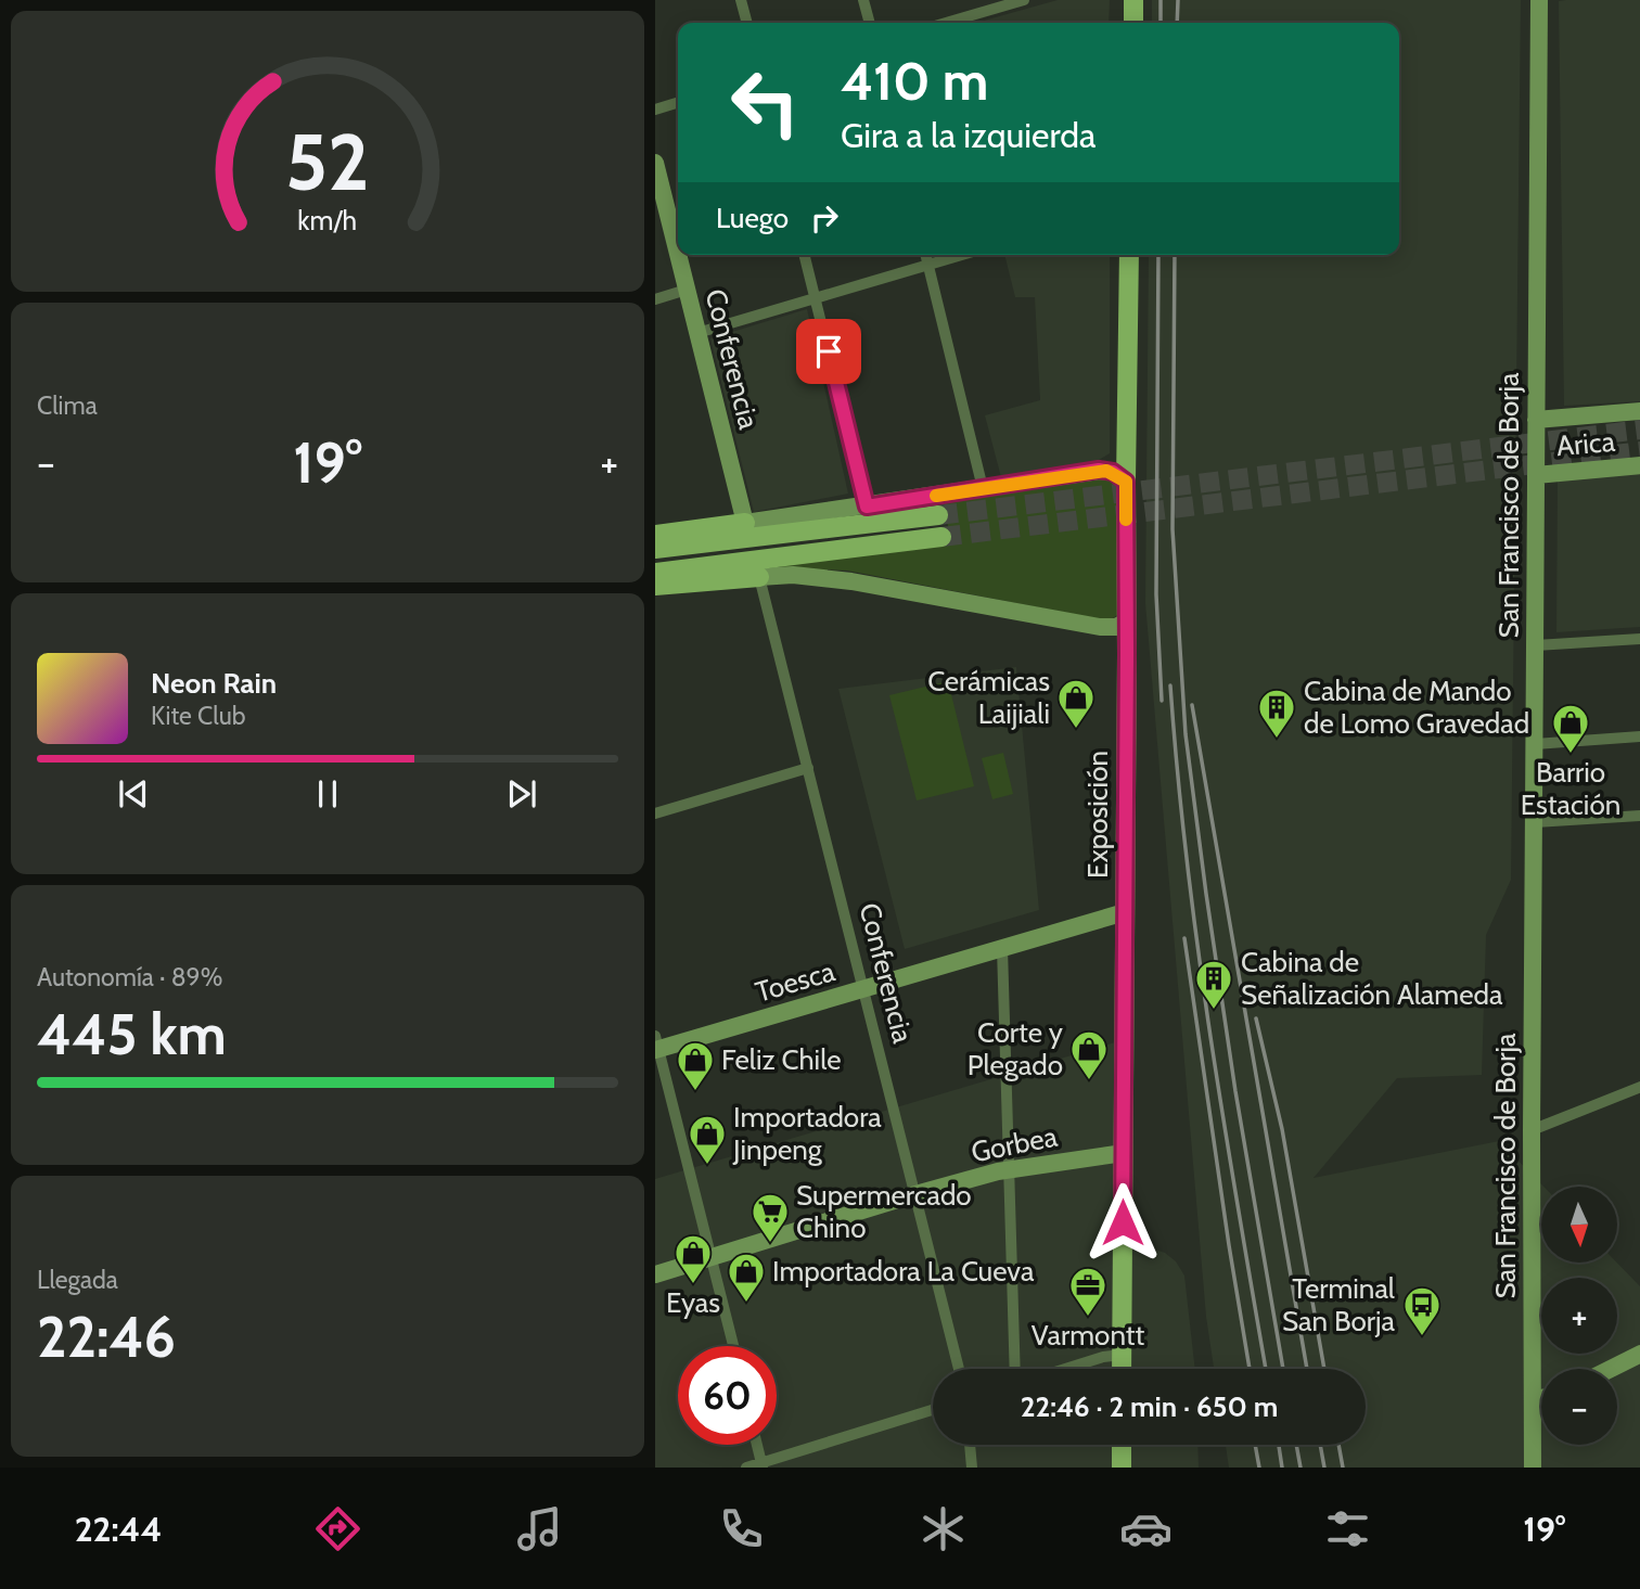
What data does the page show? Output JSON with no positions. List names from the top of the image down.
{
  "streets": {
    "main road": ["Exposición"],
    "street": [
      "Conferencia",
      "Arica",
      "San Francisco de Borja",
      "Toesca",
      "Gorbea"
    ]
  },
  "crossings": [
    ["Conferencia", "Toesca"],
    ["Conferencia", "Gorbea"],
    ["Arica", "San Francisco de Borja"],
    ["Exposición", "Toesca"],
    ["Exposición", "Gorbea"]
  ],
  "places": {
    "shop": [
      "Cerámicas Laijiali",
      "Barrio Estación",
      "Corte y Plegado",
      "Feliz Chile",
      "Importadora Jinpeng",
      "Eyas",
      "Importadora La Cueva"
    ],
    "building": ["Cabina de Mando de Lomo Gravedad", "Cabina de Señalización Alameda"],
    "supermarket": ["Supermercado Chino"],
    "office": ["Varmontt"],
    "bus stop": ["Terminal San Borja"]
  },
  "north": "bottom",
  "page": {
    "turn": ["410 m", "Gira a la izquierda"],
    "then": "Luego",
    "tile": [
      "Clima",
      ["Autonomía · 89%", "445 km"],
      ["Llegada", "22:46"]
    ],
    "heat": ["−", "19°", "+"],
    "song": ["Neon Rain", "Kite Club"],
    "map_buttons": ["+", "−"],
    "limit": "60",
    "trip": "22:46 · 2 min · 650 m",
    "tabs": ["22:44", "19°"],
    "gauge": ["52", "km/h"]
  }
}
